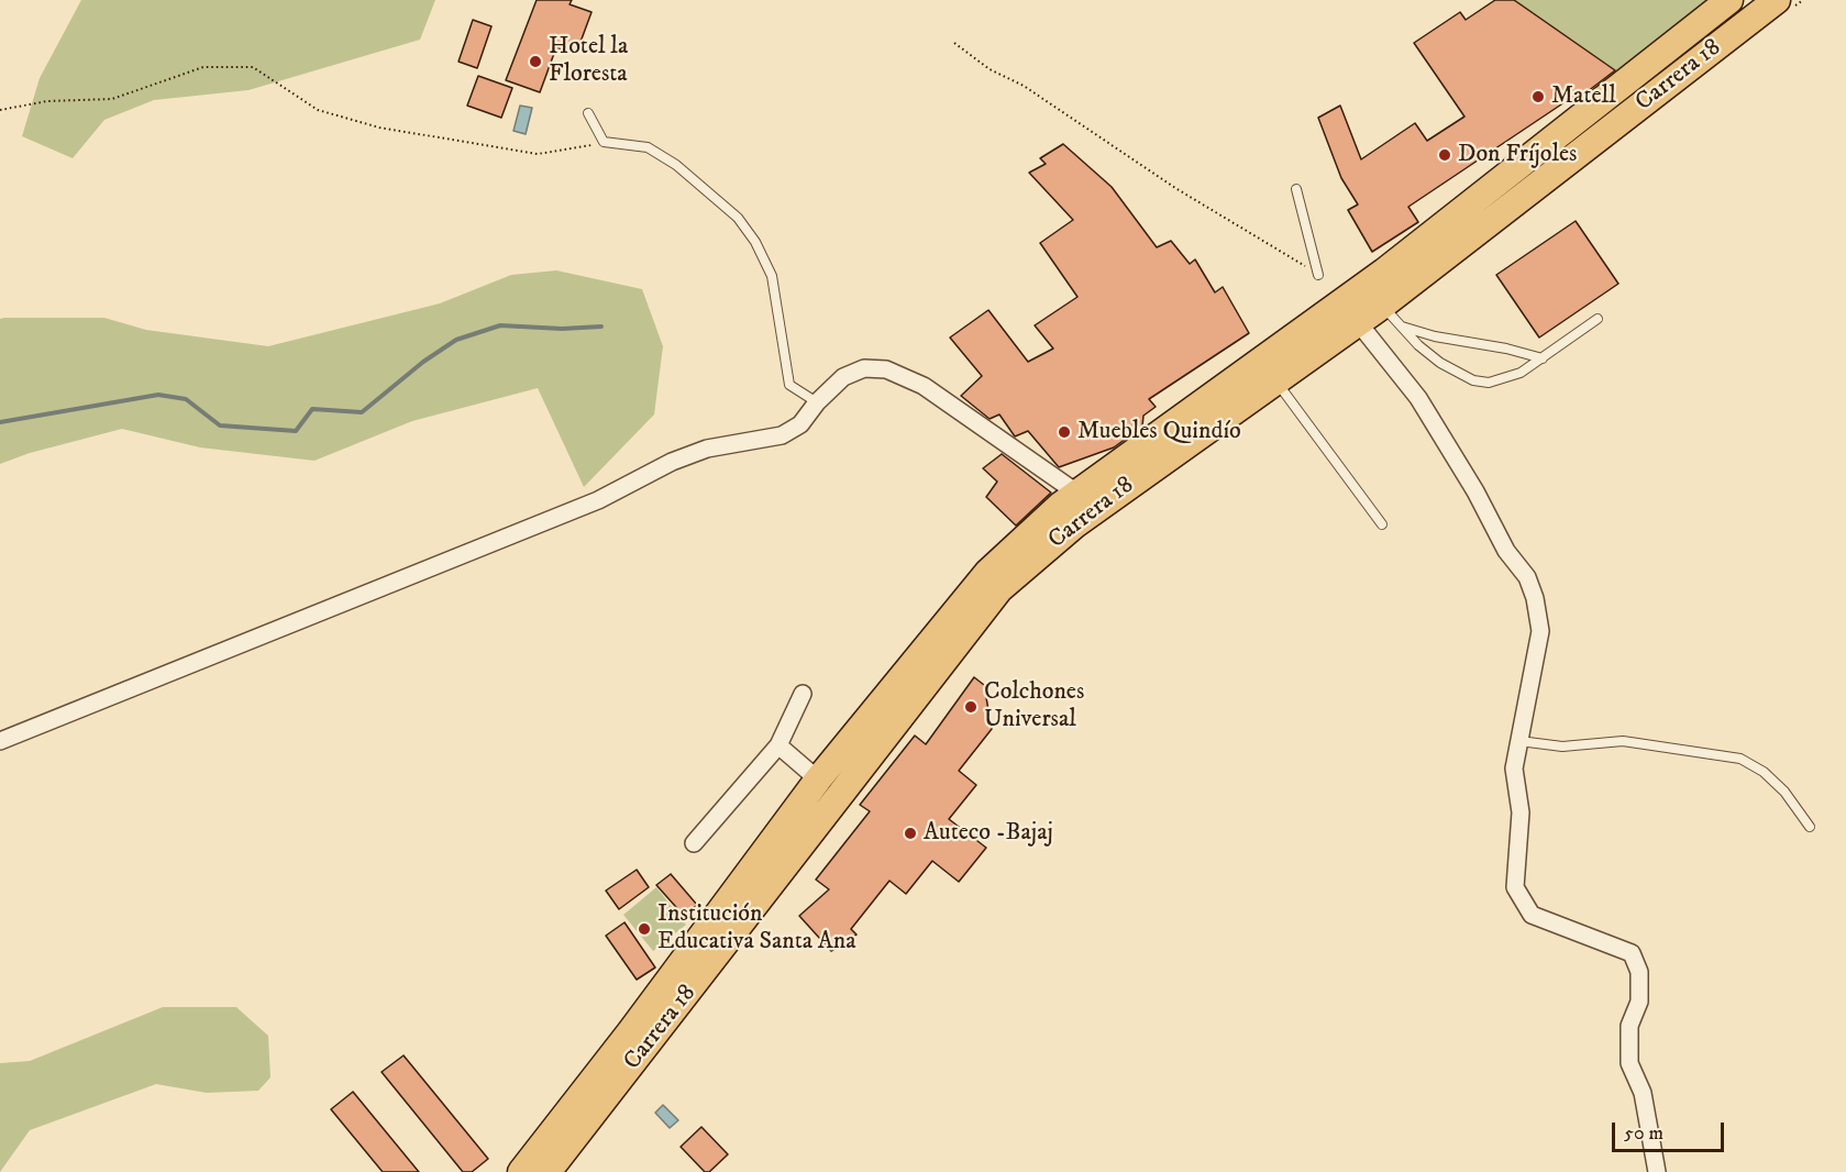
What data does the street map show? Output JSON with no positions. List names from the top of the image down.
{
  "streets": {
    "main road": ["Carrera 18"]
  },
  "places": [
    "Hotel la Floresta",
    "Matell",
    "Don Fríjoles",
    "Muebles Quindío",
    "Colchones Universal",
    "Auteco -Bajaj",
    "Institución Educativa Santa Ana"
  ],
  "scale_bar": "50 m"
}
